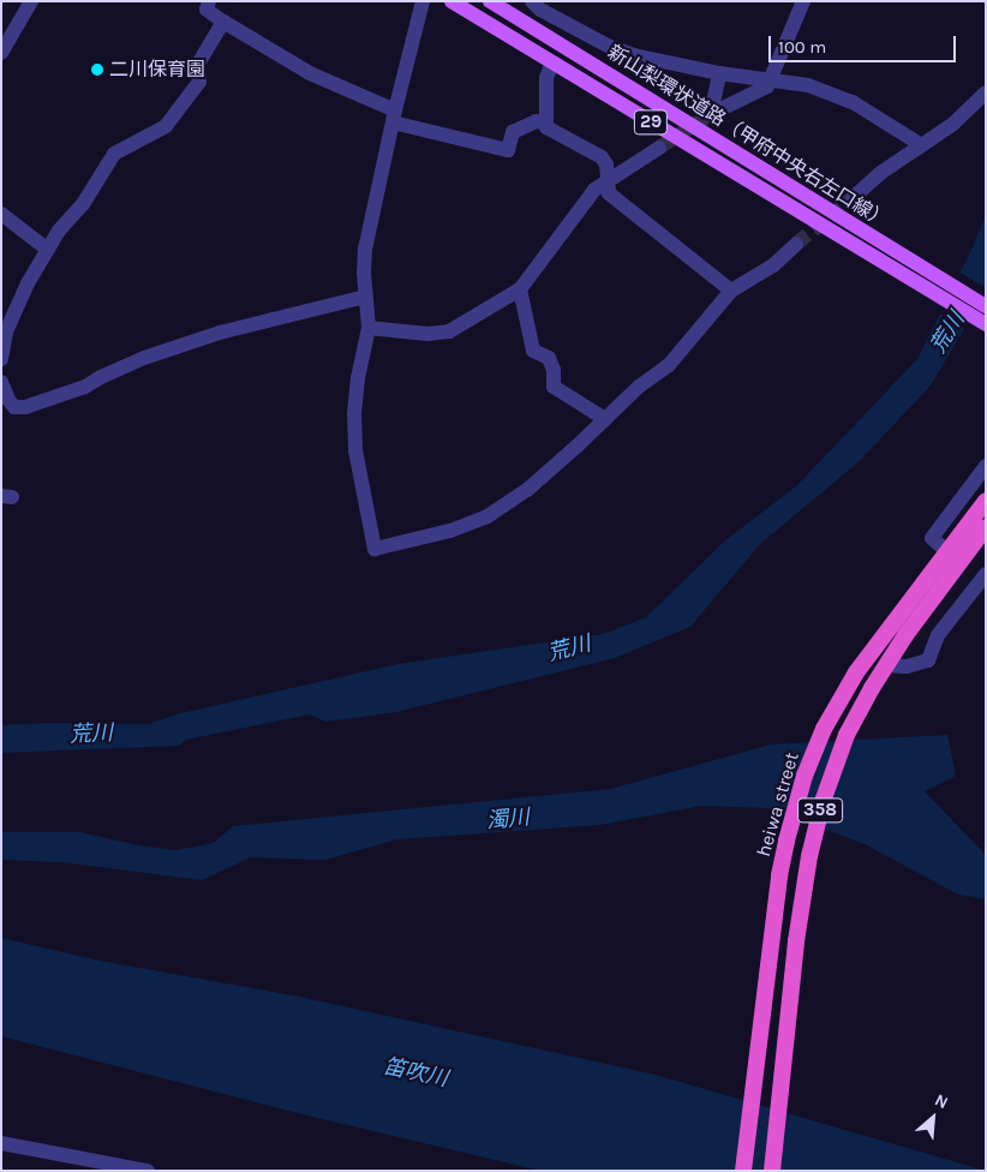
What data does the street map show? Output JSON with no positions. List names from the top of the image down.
{
  "streets": {
    "highway": ["heiwa street", "358"],
    "main road": ["29", "新山梨環状道路（甲府中央右左口線）"]
  },
  "water": ["荒川", "濁川", "笛吹川"],
  "places": ["二川保育園"],
  "scale_bar": "100 m",
  "north": "top right"
}
